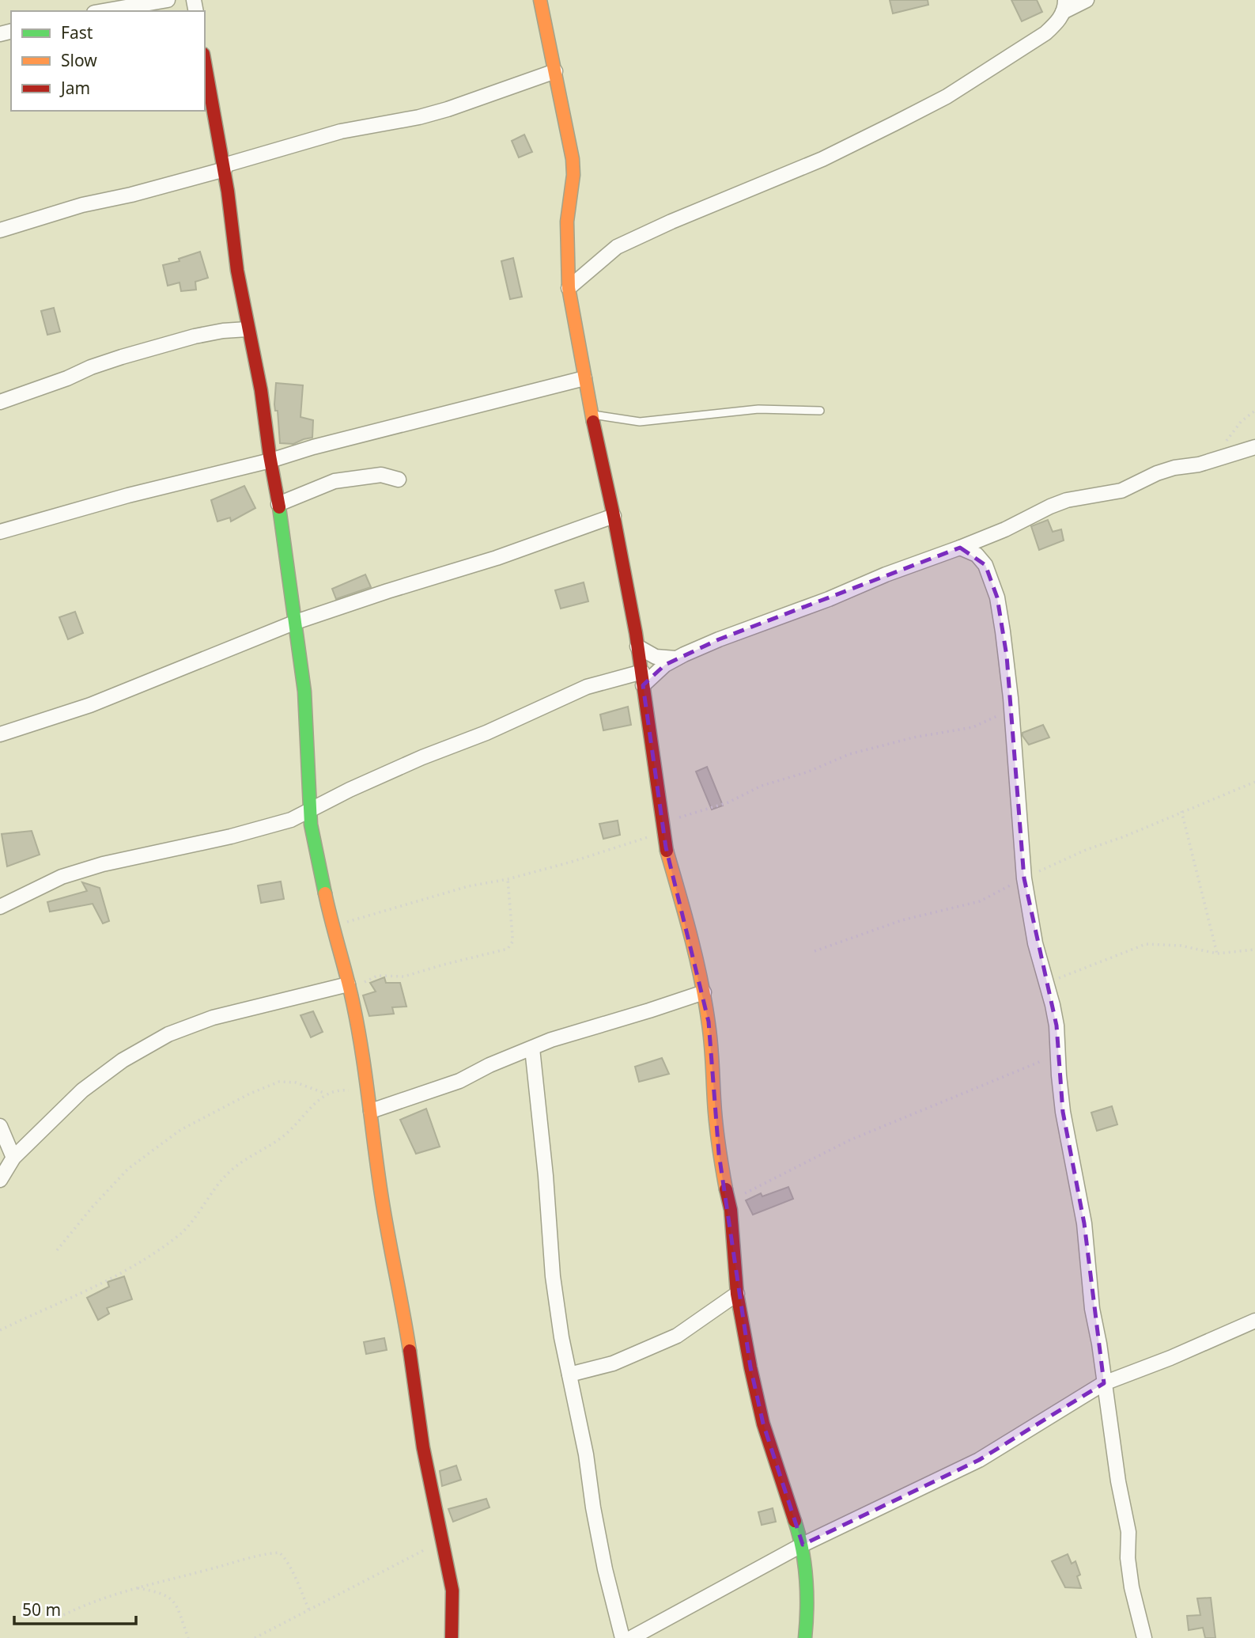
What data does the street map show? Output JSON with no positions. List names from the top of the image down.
{
  "legend": ["Fast", "Slow", "Jam"],
  "scale_bar": "50 m"
}
